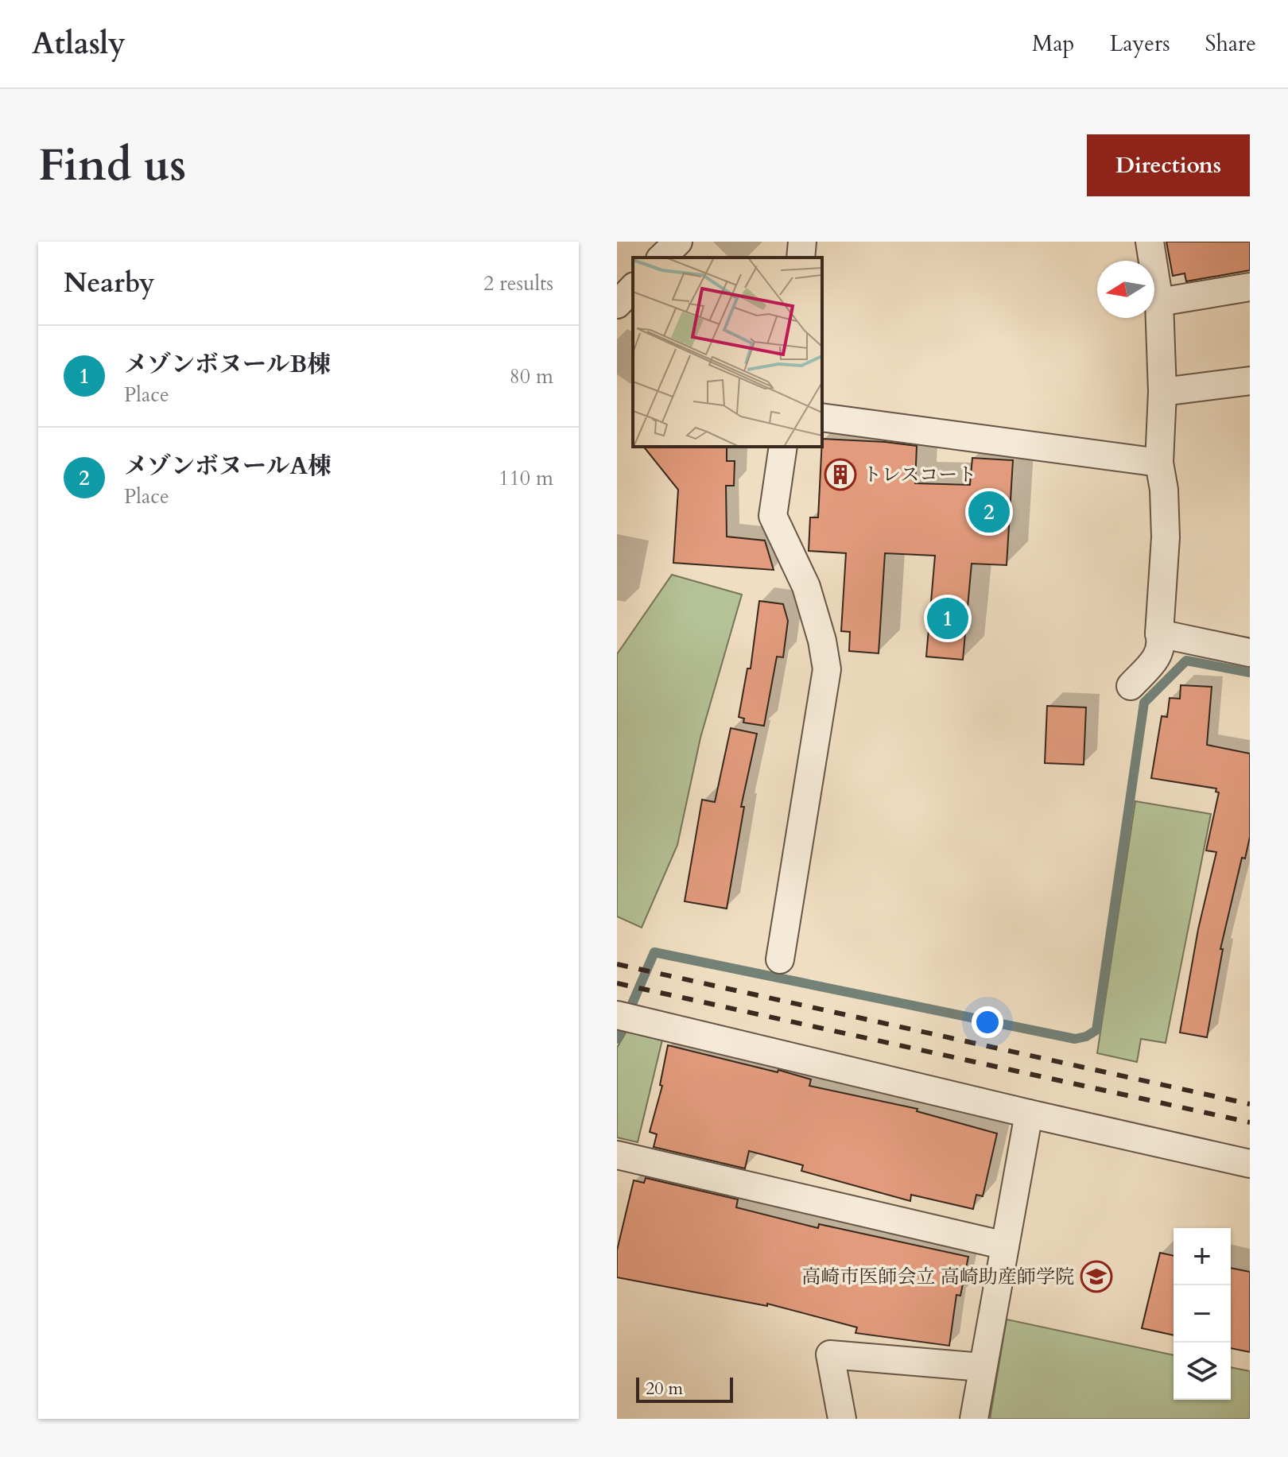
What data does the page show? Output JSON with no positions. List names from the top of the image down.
{
  "places": {
    "building": ["トレスコート"],
    "school or university": ["高崎市医師会立 高崎助産師学院"]
  },
  "scale_bar": "20 m",
  "north": "left",
  "page": {
    "header": "Atlasly",
    "nav": ["Map", "Layers", "Share"],
    "buttons": "Directions",
    "title": "Find us",
    "heading": ["Nearby", "2 results"],
    "list": [
      {
        "mark": "1",
        "name": "メゾンボヌールB棟",
        "note": "Place",
        "value": "80 m"
      },
      {
        "mark": "2",
        "name": "メゾンボヌールA棟",
        "note": "Place",
        "value": "110 m"
      }
    ],
    "pins": ["2", "1"],
    "map_buttons": ["+", "−"],
    "scale": "20 m"
  }
}
